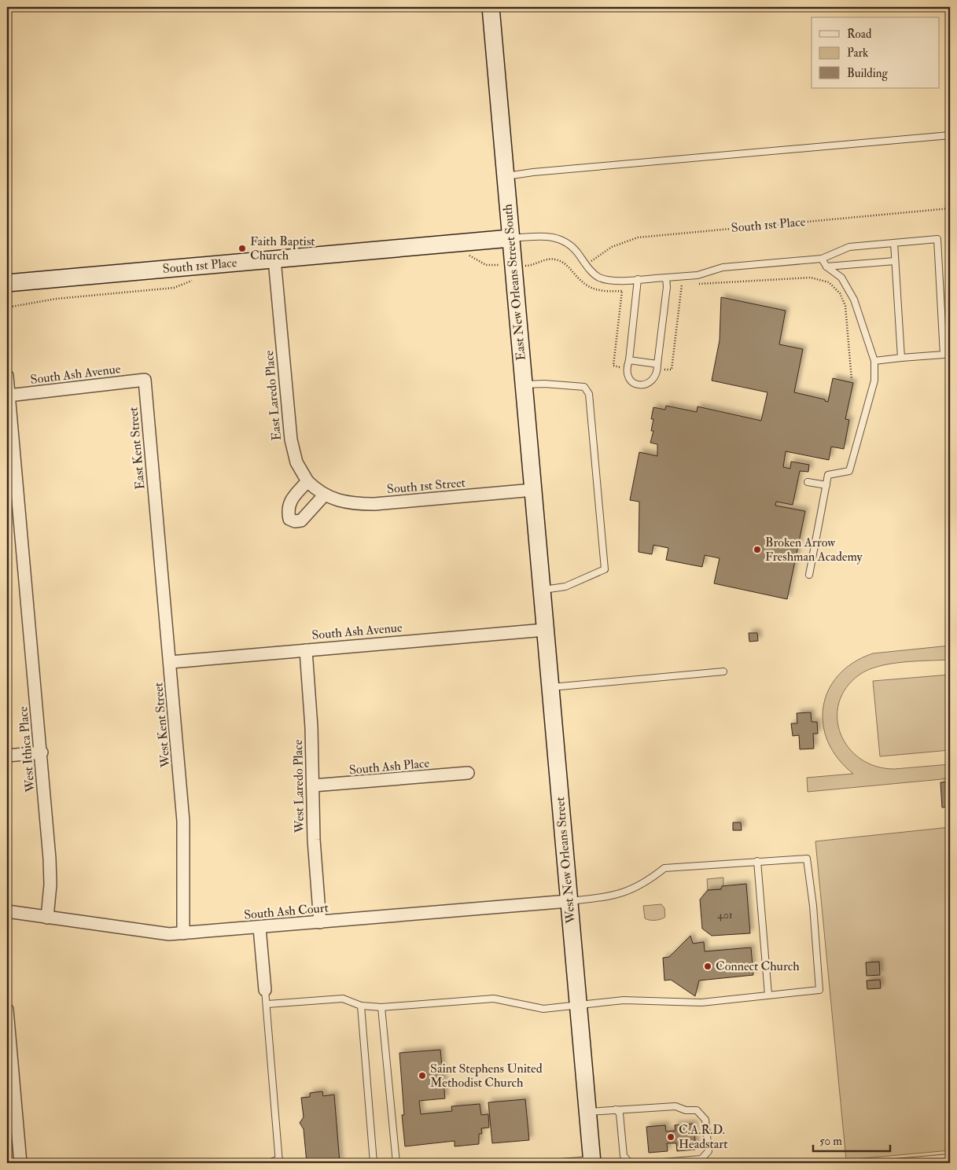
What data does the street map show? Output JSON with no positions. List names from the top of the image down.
{
  "streets": {
    "main road": ["South 1st Place", "East New Orleans Street South", "West New Orleans Street"],
    "street": [
      "South Ash Avenue",
      "East Laredo Place",
      "East Kent Street",
      "South 1st Street",
      "West Kent Street",
      "West Ithica Place",
      "South Ash Place",
      "West Laredo Place",
      "South Ash Court"
    ]
  },
  "crossings": [
    ["South 1st Place", "East New Orleans Street South"],
    ["South 1st Place", "East Laredo Place"],
    ["East New Orleans Street South", "South 1st Street"],
    ["East New Orleans Street South", "West New Orleans Street"],
    ["South Ash Avenue", "East Kent Street"],
    ["South Ash Avenue", "West Kent Street"],
    ["South Ash Avenue", "West Ithica Place"],
    ["South Ash Avenue", "West Laredo Place"],
    ["South Ash Avenue", "West New Orleans Street"],
    ["East Laredo Place", "South 1st Street"],
    ["East Kent Street", "West Kent Street"],
    ["West Kent Street", "South Ash Court"],
    ["West Ithica Place", "South Ash Court"],
    ["South Ash Place", "West Laredo Place"],
    ["West Laredo Place", "South Ash Court"],
    ["West New Orleans Street", "South Ash Court"]
  ],
  "places": [
    "Faith Baptist Church",
    "Broken Arrow Freshman Academy",
    "Connect Church",
    "Saint Stephens United Methodist Church",
    "C.A.R.D. Headstart"
  ],
  "house_numbers": ["401"],
  "legend": ["Road", "Park", "Building"],
  "scale_bar": "50 m"
}
